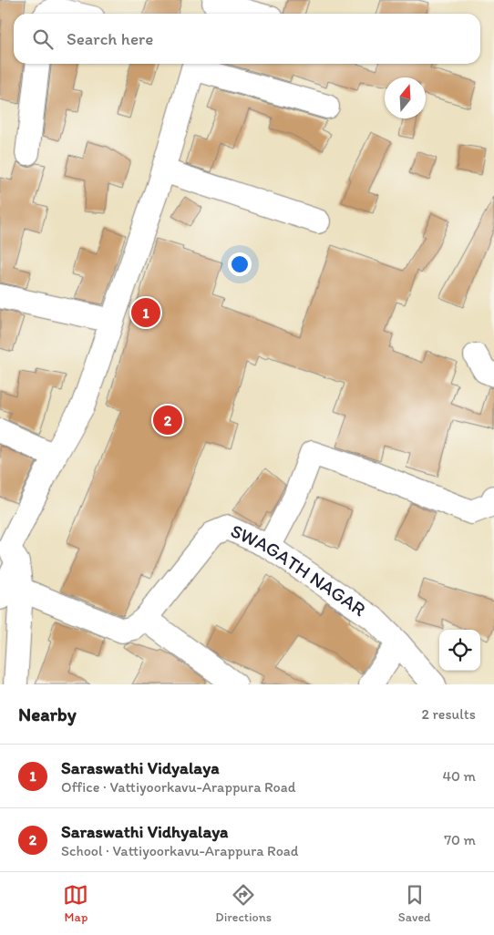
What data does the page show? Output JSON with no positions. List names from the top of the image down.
{
  "streets": {
    "street": ["SWAGATH NAGAR"]
  },
  "north": "top",
  "page": {
    "search": "Search here",
    "pins": ["1", "2"],
    "heading": ["Nearby", "2 results"],
    "list": [
      {
        "mark": "1",
        "name": "Saraswathi Vidyalaya",
        "note": "Office · Vattiyoorkavu-Arappura Road",
        "value": "40 m"
      },
      {
        "mark": "2",
        "name": "Saraswathi Vidhyalaya",
        "note": "School · Vattiyoorkavu-Arappura Road",
        "value": "70 m"
      }
    ],
    "nav": ["Map", "Directions", "Saved"]
  }
}
